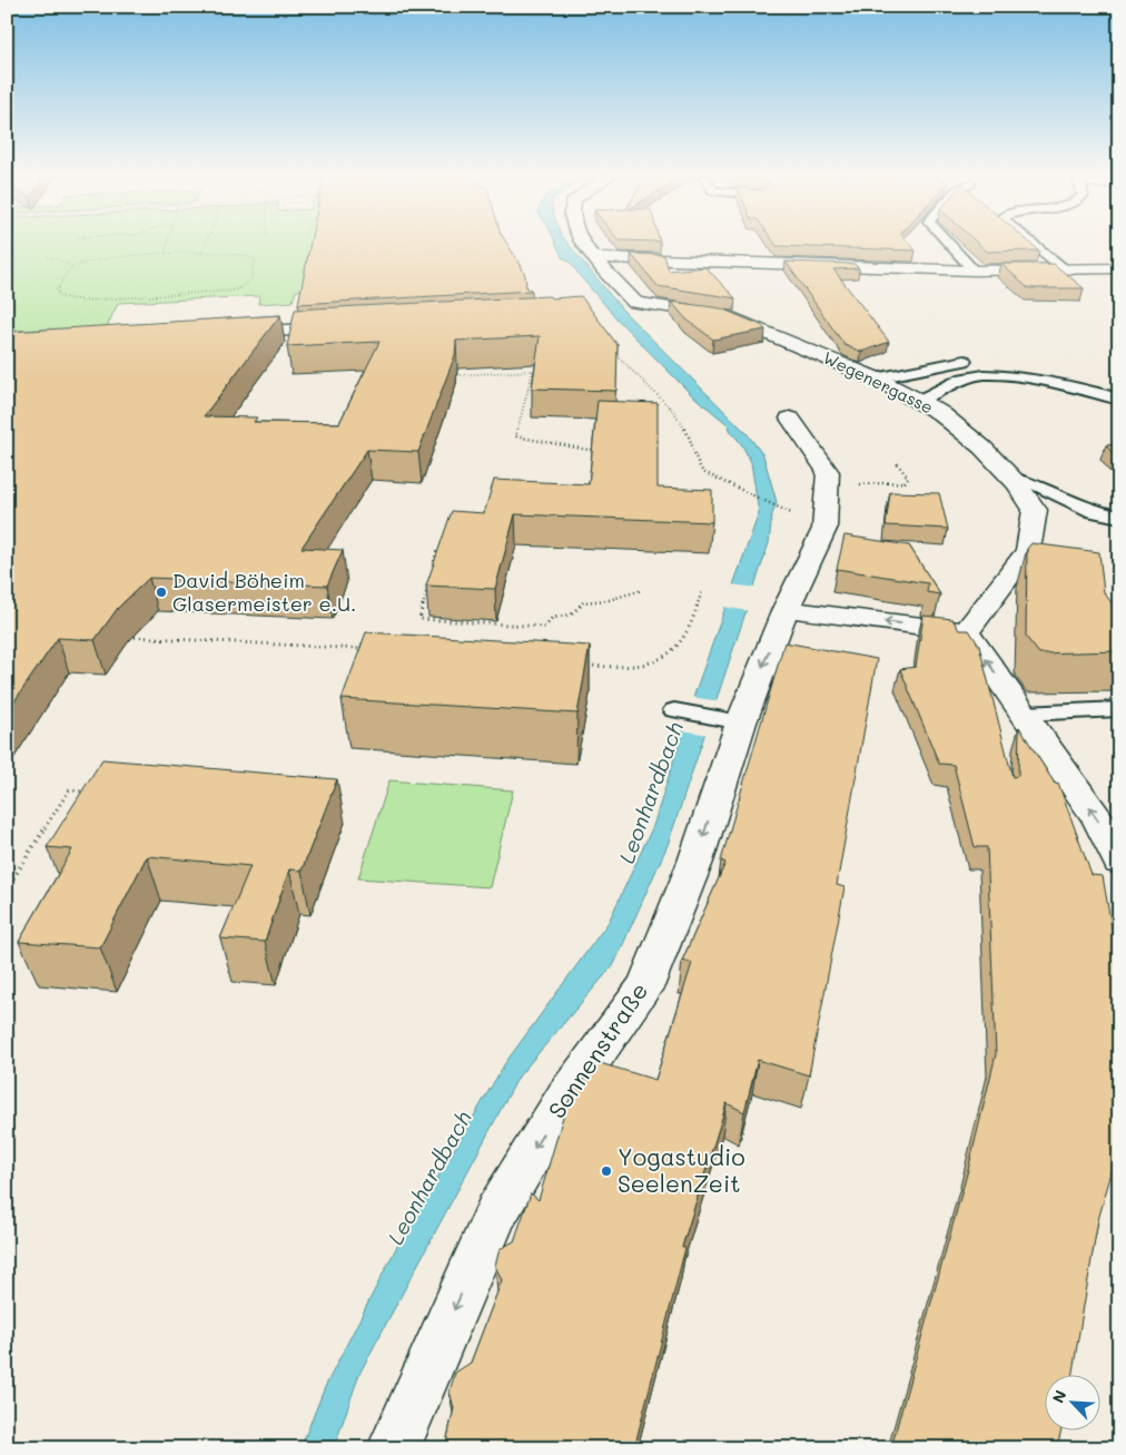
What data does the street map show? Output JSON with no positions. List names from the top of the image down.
{
  "streets": {
    "street": ["Wegenergasse", "Sonnenstraße"]
  },
  "one_way": ["Sonnenstraße"],
  "water": ["Leonhardbach"],
  "places": ["David Böheim Glasermeister e.U.", "Yogastudio SeelenZeit"],
  "north": "top left"
}
